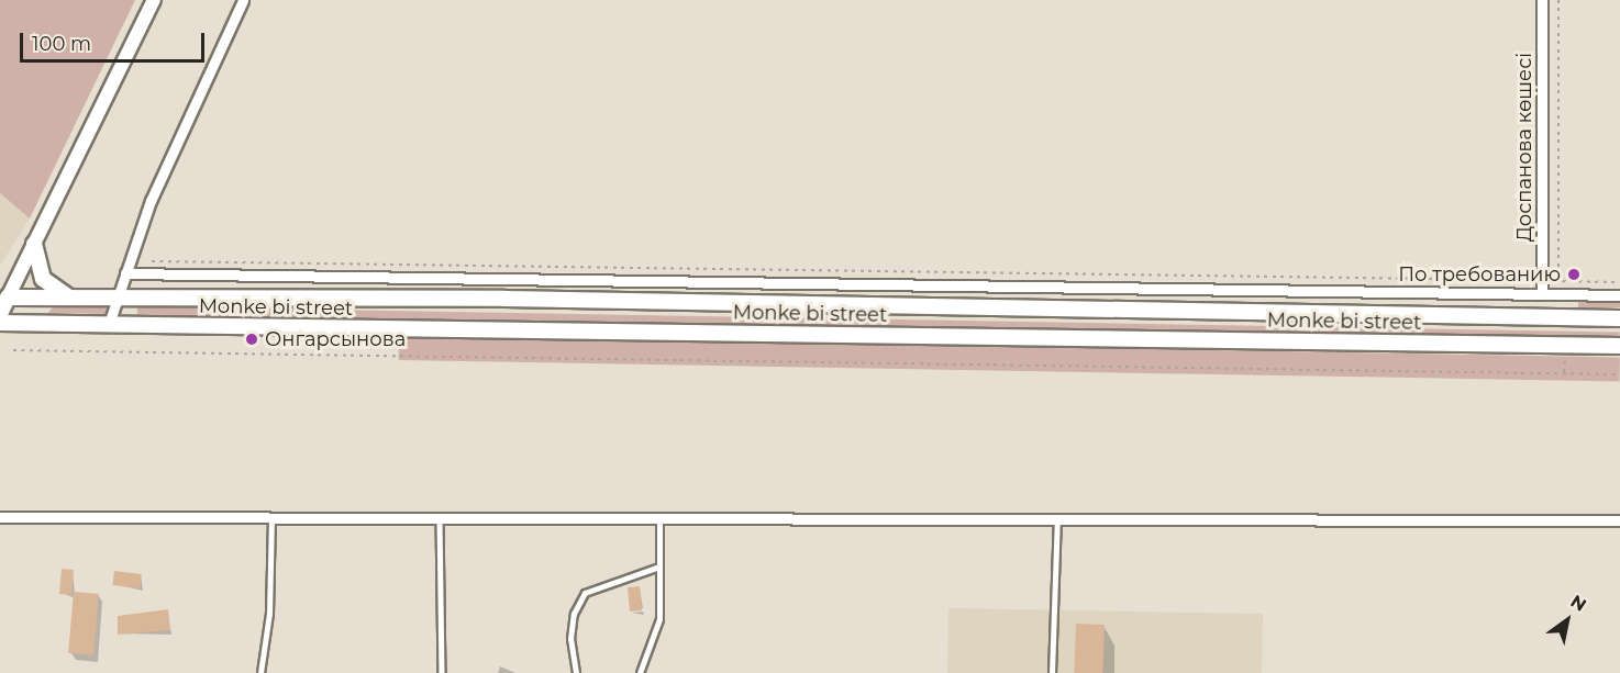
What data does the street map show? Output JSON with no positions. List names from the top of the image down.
{
  "streets": {
    "main road": ["Monke bi street"],
    "street": ["Доспанова көшесі"]
  },
  "places": ["По требованию", "Онгарсынова"],
  "scale_bar": "100 m",
  "north": "top right"
}
